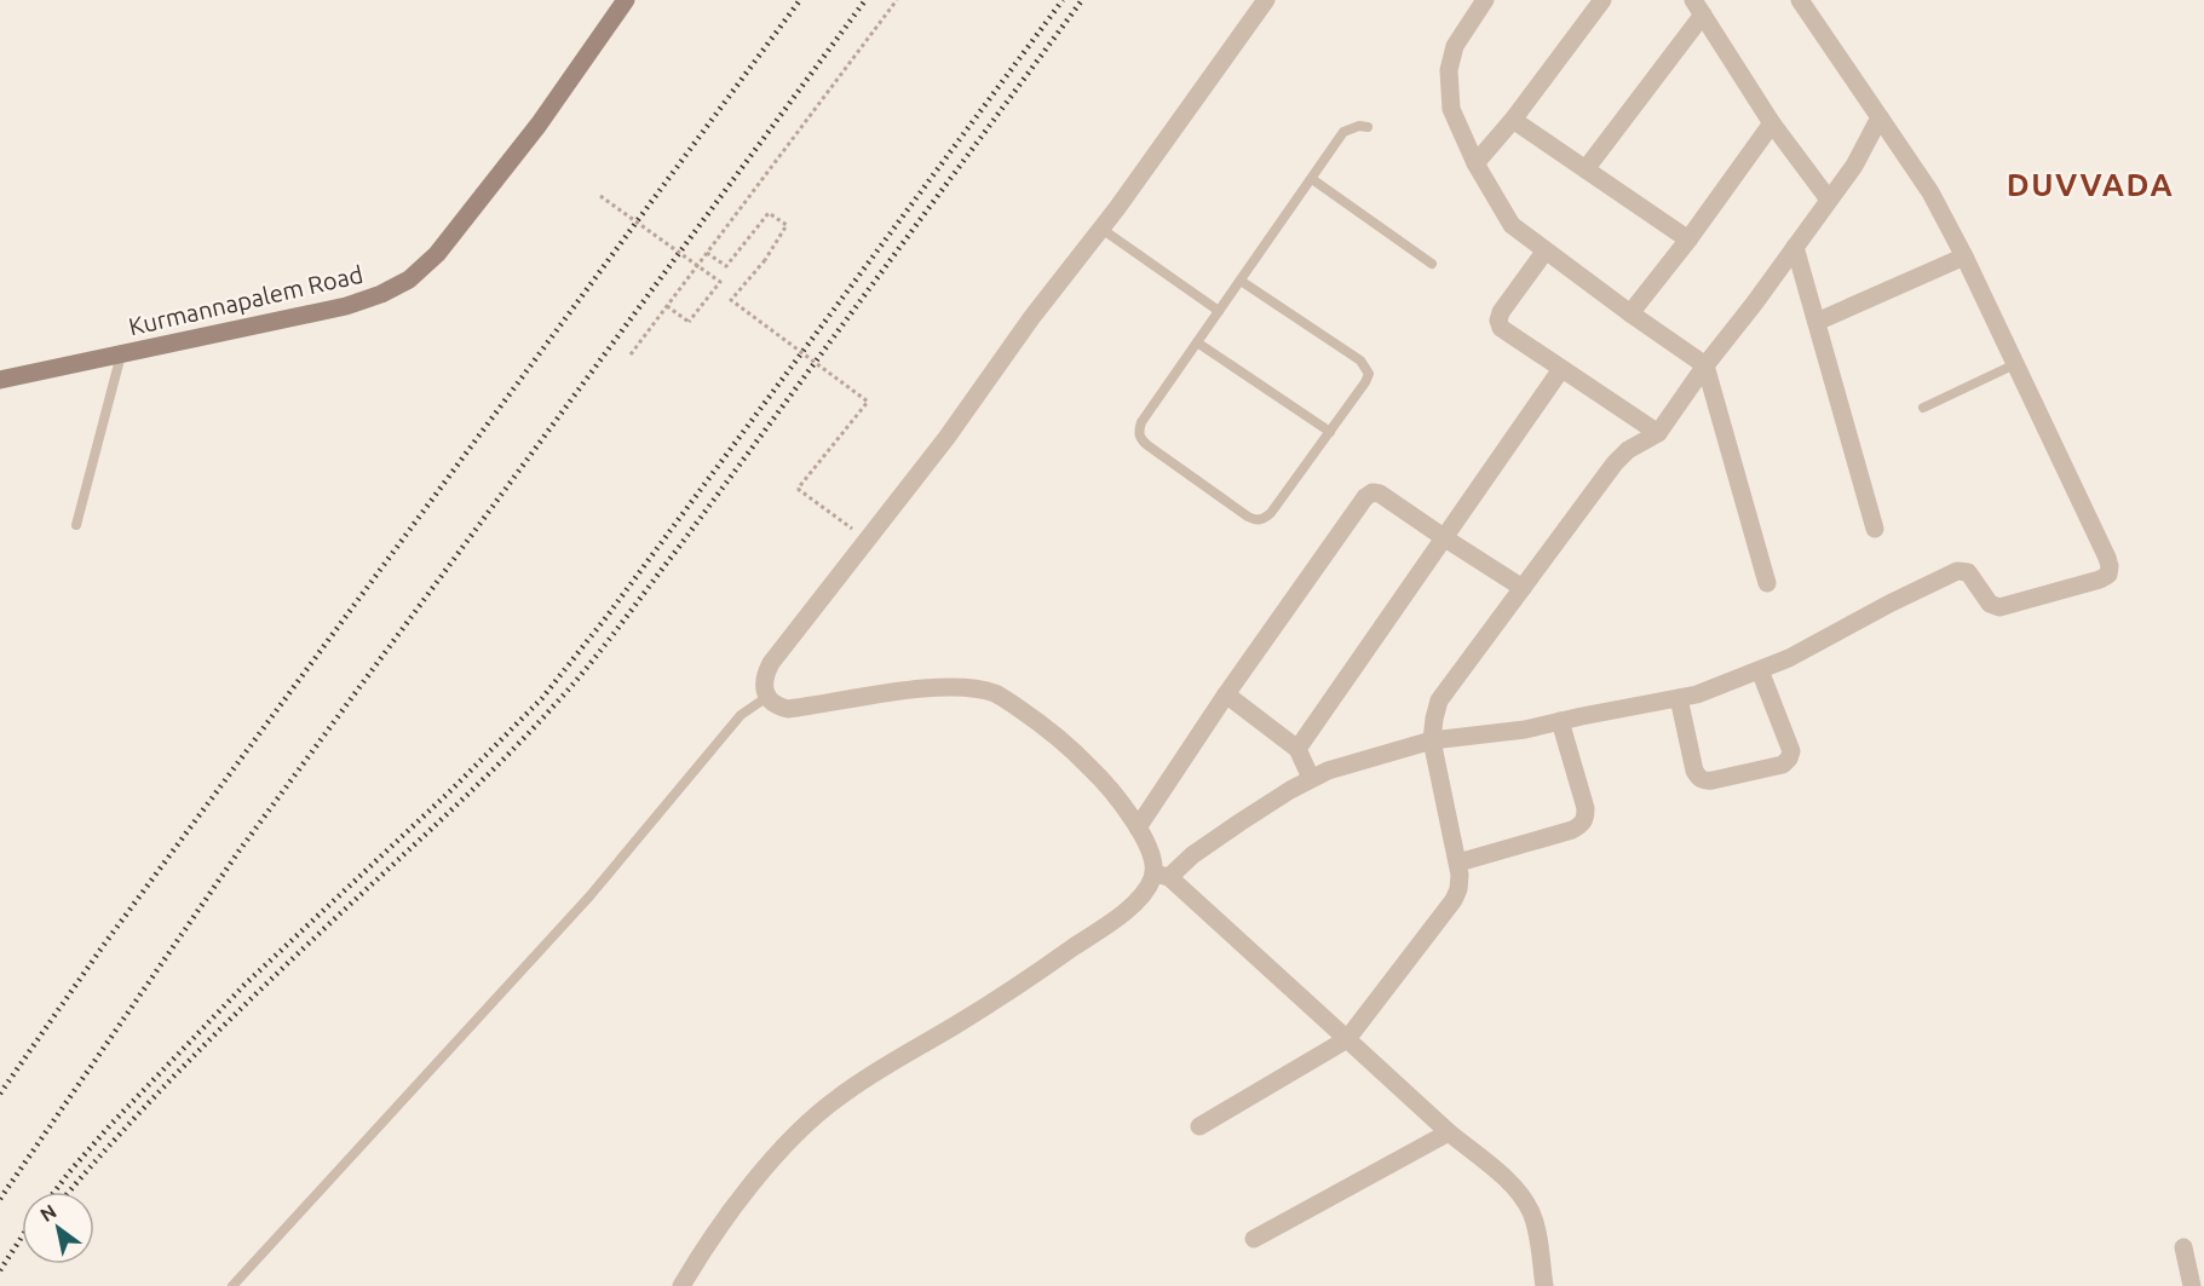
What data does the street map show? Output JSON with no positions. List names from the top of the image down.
{
  "streets": {
    "main road": ["Kurmannapalem Road"]
  },
  "districts": ["DUVVADA"],
  "north": "top left"
}
